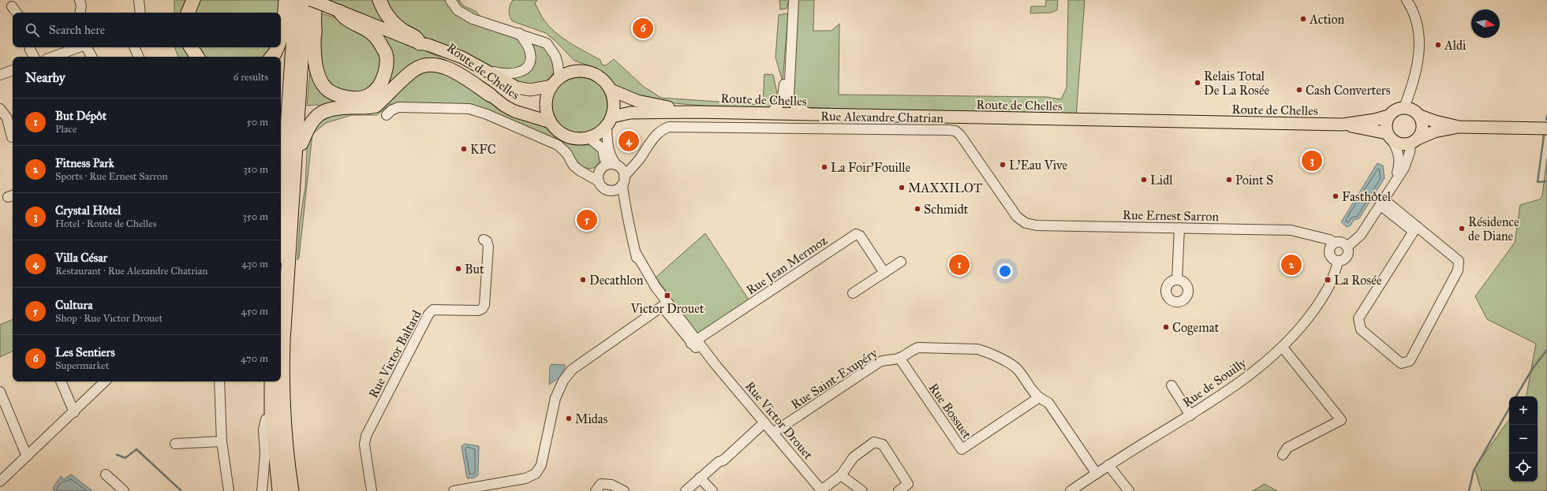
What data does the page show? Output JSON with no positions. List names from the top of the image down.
{
  "streets": {
    "main road": ["Route de Chelles"],
    "street": [
      "Rue Alexandre Chatrian",
      "Rue Ernest Sarron",
      "Rue Jean Mermoz",
      "Rue Victor Baltard",
      "Rue Saint-Exupéry",
      "Rue de Souilly",
      "Rue Bossuet",
      "Rue Victor Drouet"
    ]
  },
  "crossings": [
    ["Rue Alexandre Chatrian", "Rue Ernest Sarron"],
    ["Rue Alexandre Chatrian", "Rue Victor Drouet"],
    ["Rue Ernest Sarron", "Rue de Souilly"],
    ["Rue Jean Mermoz", "Rue Victor Drouet"],
    ["Rue Saint-Exupéry", "Rue de Souilly"],
    ["Rue Saint-Exupéry", "Rue Bossuet"],
    ["Rue Saint-Exupéry", "Rue Victor Drouet"]
  ],
  "places": {
    "other": [
      "Action",
      "Aldi",
      "Relais Total De La Rosée",
      "Cash Converters",
      "KFC",
      "L'Eau Vive",
      "La Foir'Fouille",
      "Lidl",
      "Point S",
      "MAXXILOT",
      "Fasthôtel",
      "Schmidt",
      "Résidence de Diane",
      "But",
      "Decathlon",
      "Cogemat",
      "Midas"
    ],
    "transit": ["La Rosée", "Victor Drouet"]
  },
  "north": "right",
  "page": {
    "search": "Search here",
    "pins": [
      "6",
      "4",
      "3",
      "5",
      "1",
      "2"
    ],
    "heading": ["Nearby", "6 results"],
    "list": [
      {
        "mark": "1",
        "name": "But Dépôt",
        "note": "Place",
        "value": "50 m"
      },
      {
        "mark": "2",
        "name": "Fitness Park",
        "note": "Sports · Rue Ernest Sarron",
        "value": "310 m"
      },
      {
        "mark": "3",
        "name": "Crystal Hôtel",
        "note": "Hotel · Route de Chelles",
        "value": "350 m"
      },
      {
        "mark": "4",
        "name": "Villa César",
        "note": "Restaurant · Rue Alexandre Chatrian",
        "value": "430 m"
      },
      {
        "mark": "5",
        "name": "Cultura",
        "note": "Shop · Rue Victor Drouet",
        "value": "450 m"
      },
      {
        "mark": "6",
        "name": "Les Sentiers",
        "note": "Supermarket",
        "value": "470 m"
      }
    ],
    "map_buttons": ["+", "−"]
  }
}
